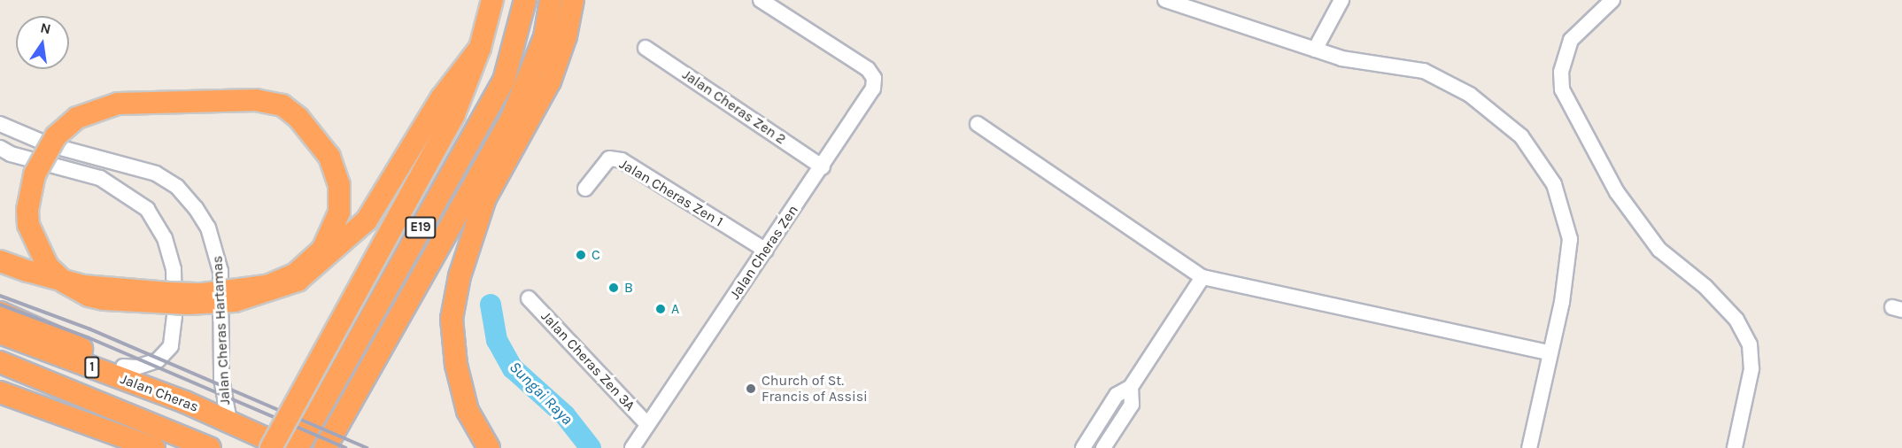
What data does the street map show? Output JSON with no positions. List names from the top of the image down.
{
  "streets": {
    "highway": ["E19", "1", "Jalan Cheras"],
    "street": [
      "Jalan Cheras Zen 2",
      "Jalan Cheras Zen 1",
      "Jalan Cheras Zen",
      "Jalan Cheras Hartamas",
      "Jalan Cheras Zen 3A"
    ]
  },
  "crossings": [
    ["Jalan Cheras Zen 2", "Jalan Cheras Zen"],
    ["Jalan Cheras Zen 1", "Jalan Cheras Zen"],
    ["Jalan Cheras Zen", "Jalan Cheras Zen 3A"],
    ["Jalan Cheras Hartamas", "Jalan Cheras"]
  ],
  "water": ["Sungai Raya"],
  "places": [
    "C",
    "B",
    "A",
    "Church of St. Francis of Assisi"
  ],
  "north": "top"
}
